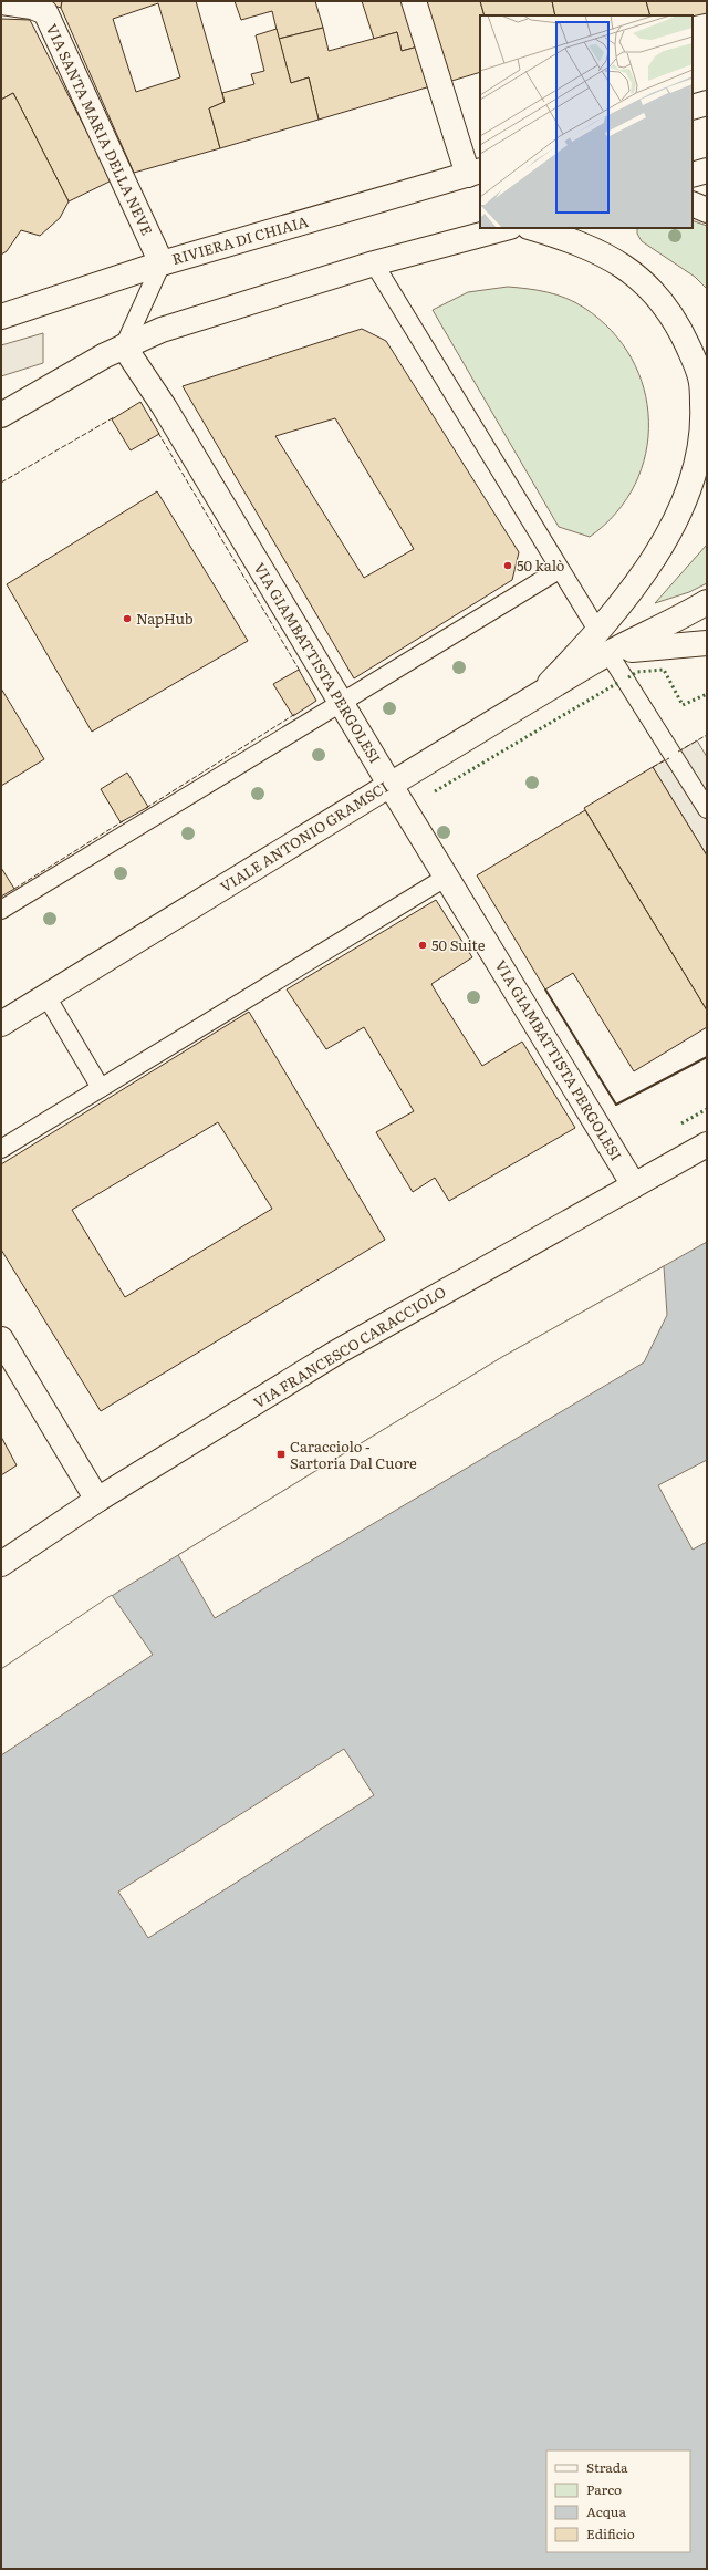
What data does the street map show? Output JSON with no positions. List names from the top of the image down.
{
  "streets": {
    "street": [
      "VIA SANTA MARIA DELLA NEVE",
      "RIVIERA DI CHIAIA",
      "VIA GIAMBATTISTA PERGOLESI",
      "VIALE ANTONIO GRAMSCI",
      "VIA FRANCESCO CARACCIOLO"
    ]
  },
  "crossings": [
    ["VIA SANTA MARIA DELLA NEVE", "RIVIERA DI CHIAIA"],
    ["VIA GIAMBATTISTA PERGOLESI", "VIALE ANTONIO GRAMSCI"],
    ["VIA GIAMBATTISTA PERGOLESI", "VIA FRANCESCO CARACCIOLO"]
  ],
  "places": {
    "other": ["50 kalò", "NapHub", "50 Suite"],
    "transit": ["Caracciolo - Sartoria Dal Cuore"]
  },
  "legend": [
    "Strada",
    "Parco",
    "Acqua",
    "Edificio"
  ]
}
